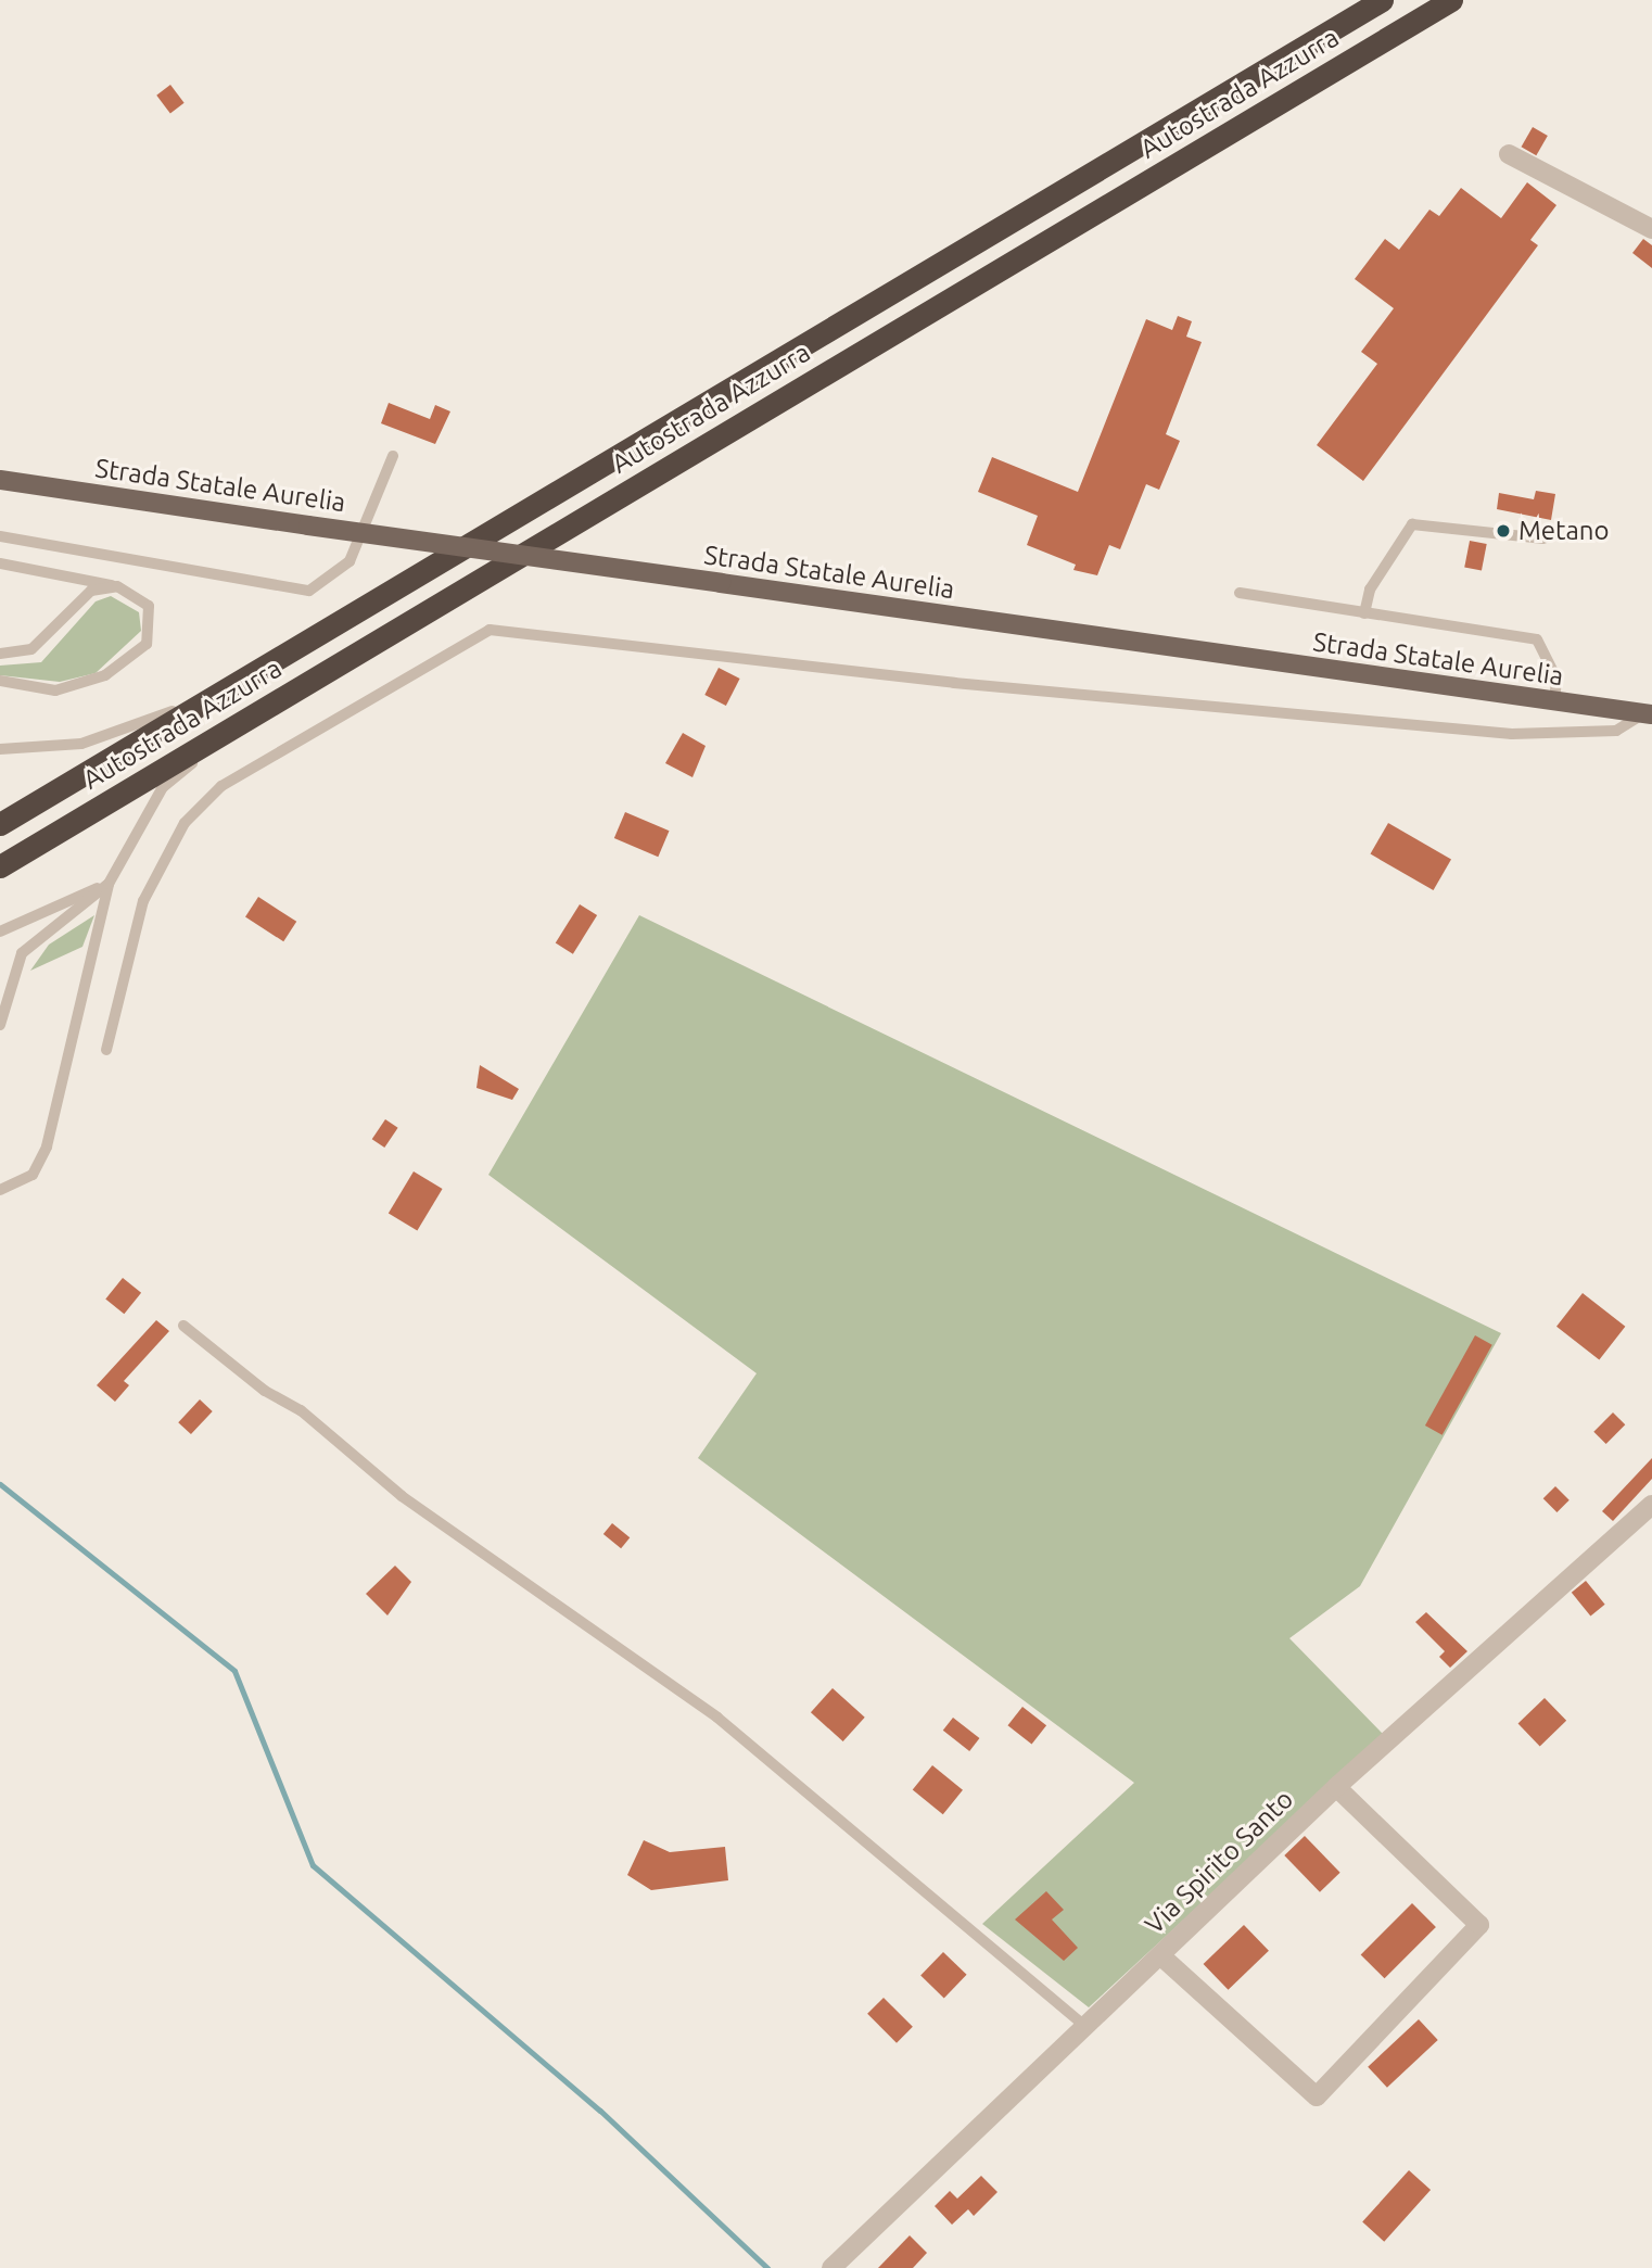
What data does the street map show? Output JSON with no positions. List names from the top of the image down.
{
  "streets": {
    "highway": ["Autostrada Azzurra"],
    "main road": ["Strada Statale Aurelia"],
    "street": ["Via Spirito Santo"]
  },
  "places": ["Metano"]
}
